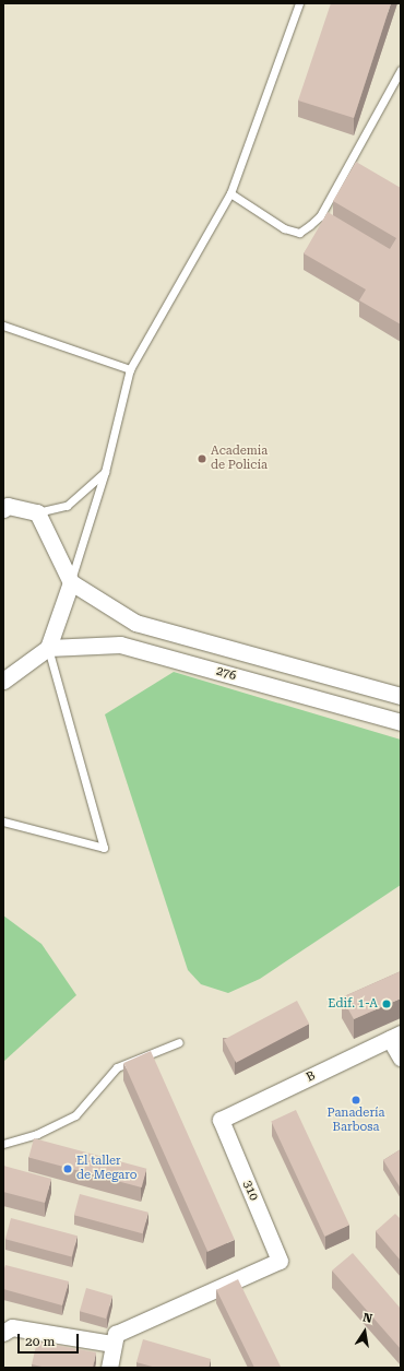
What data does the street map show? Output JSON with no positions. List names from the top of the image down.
{
  "streets": {
    "street": ["276", "B", "310"]
  },
  "crossings": [
    ["B", "310"]
  ],
  "places": [
    "Academia de Policía",
    "Edif. 1-A",
    "Panadería Barbosa",
    "El taller de Megaro"
  ],
  "scale_bar": "20 m",
  "north": "top"
}
